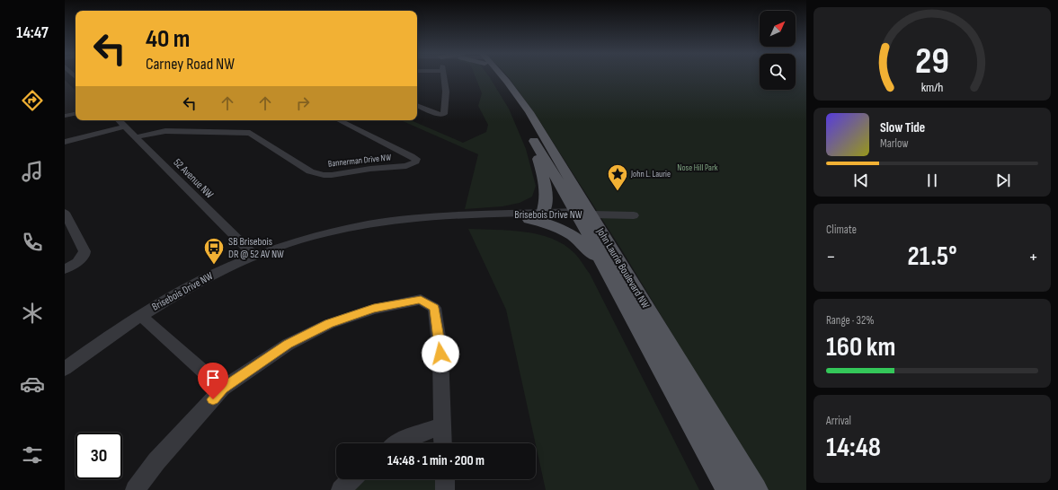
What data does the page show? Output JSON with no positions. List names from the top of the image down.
{
  "streets": {
    "main road": ["John Laurie Boulevard NW"],
    "street": ["Bannerman Drive NW", "52 Avenue NW", "Brisebois Drive NW"]
  },
  "crossings": [
    ["Bannerman Drive NW", "52 Avenue NW"],
    ["52 Avenue NW", "Brisebois Drive NW"],
    ["Brisebois Drive NW", "John Laurie Boulevard NW"]
  ],
  "parks": ["Nose Hill Park"],
  "places": {
    "place": ["John L. Laurie"],
    "bus stop": ["SB Brisebois DR @ 52 AV NW"]
  },
  "north": "top right",
  "page": {
    "tabs": "14:47",
    "turn": ["40 m", "Carney Road NW"],
    "song": ["Slow Tide", "Marlow"],
    "tile": [
      "Climate",
      ["Range · 32%", "160 km"],
      ["Arrival", "14:48"]
    ],
    "heat": ["−", "21.5°", "+"],
    "limit": "30",
    "trip": "14:48 · 1 min · 200 m",
    "gauge": ["29", "km/h"]
  }
}
